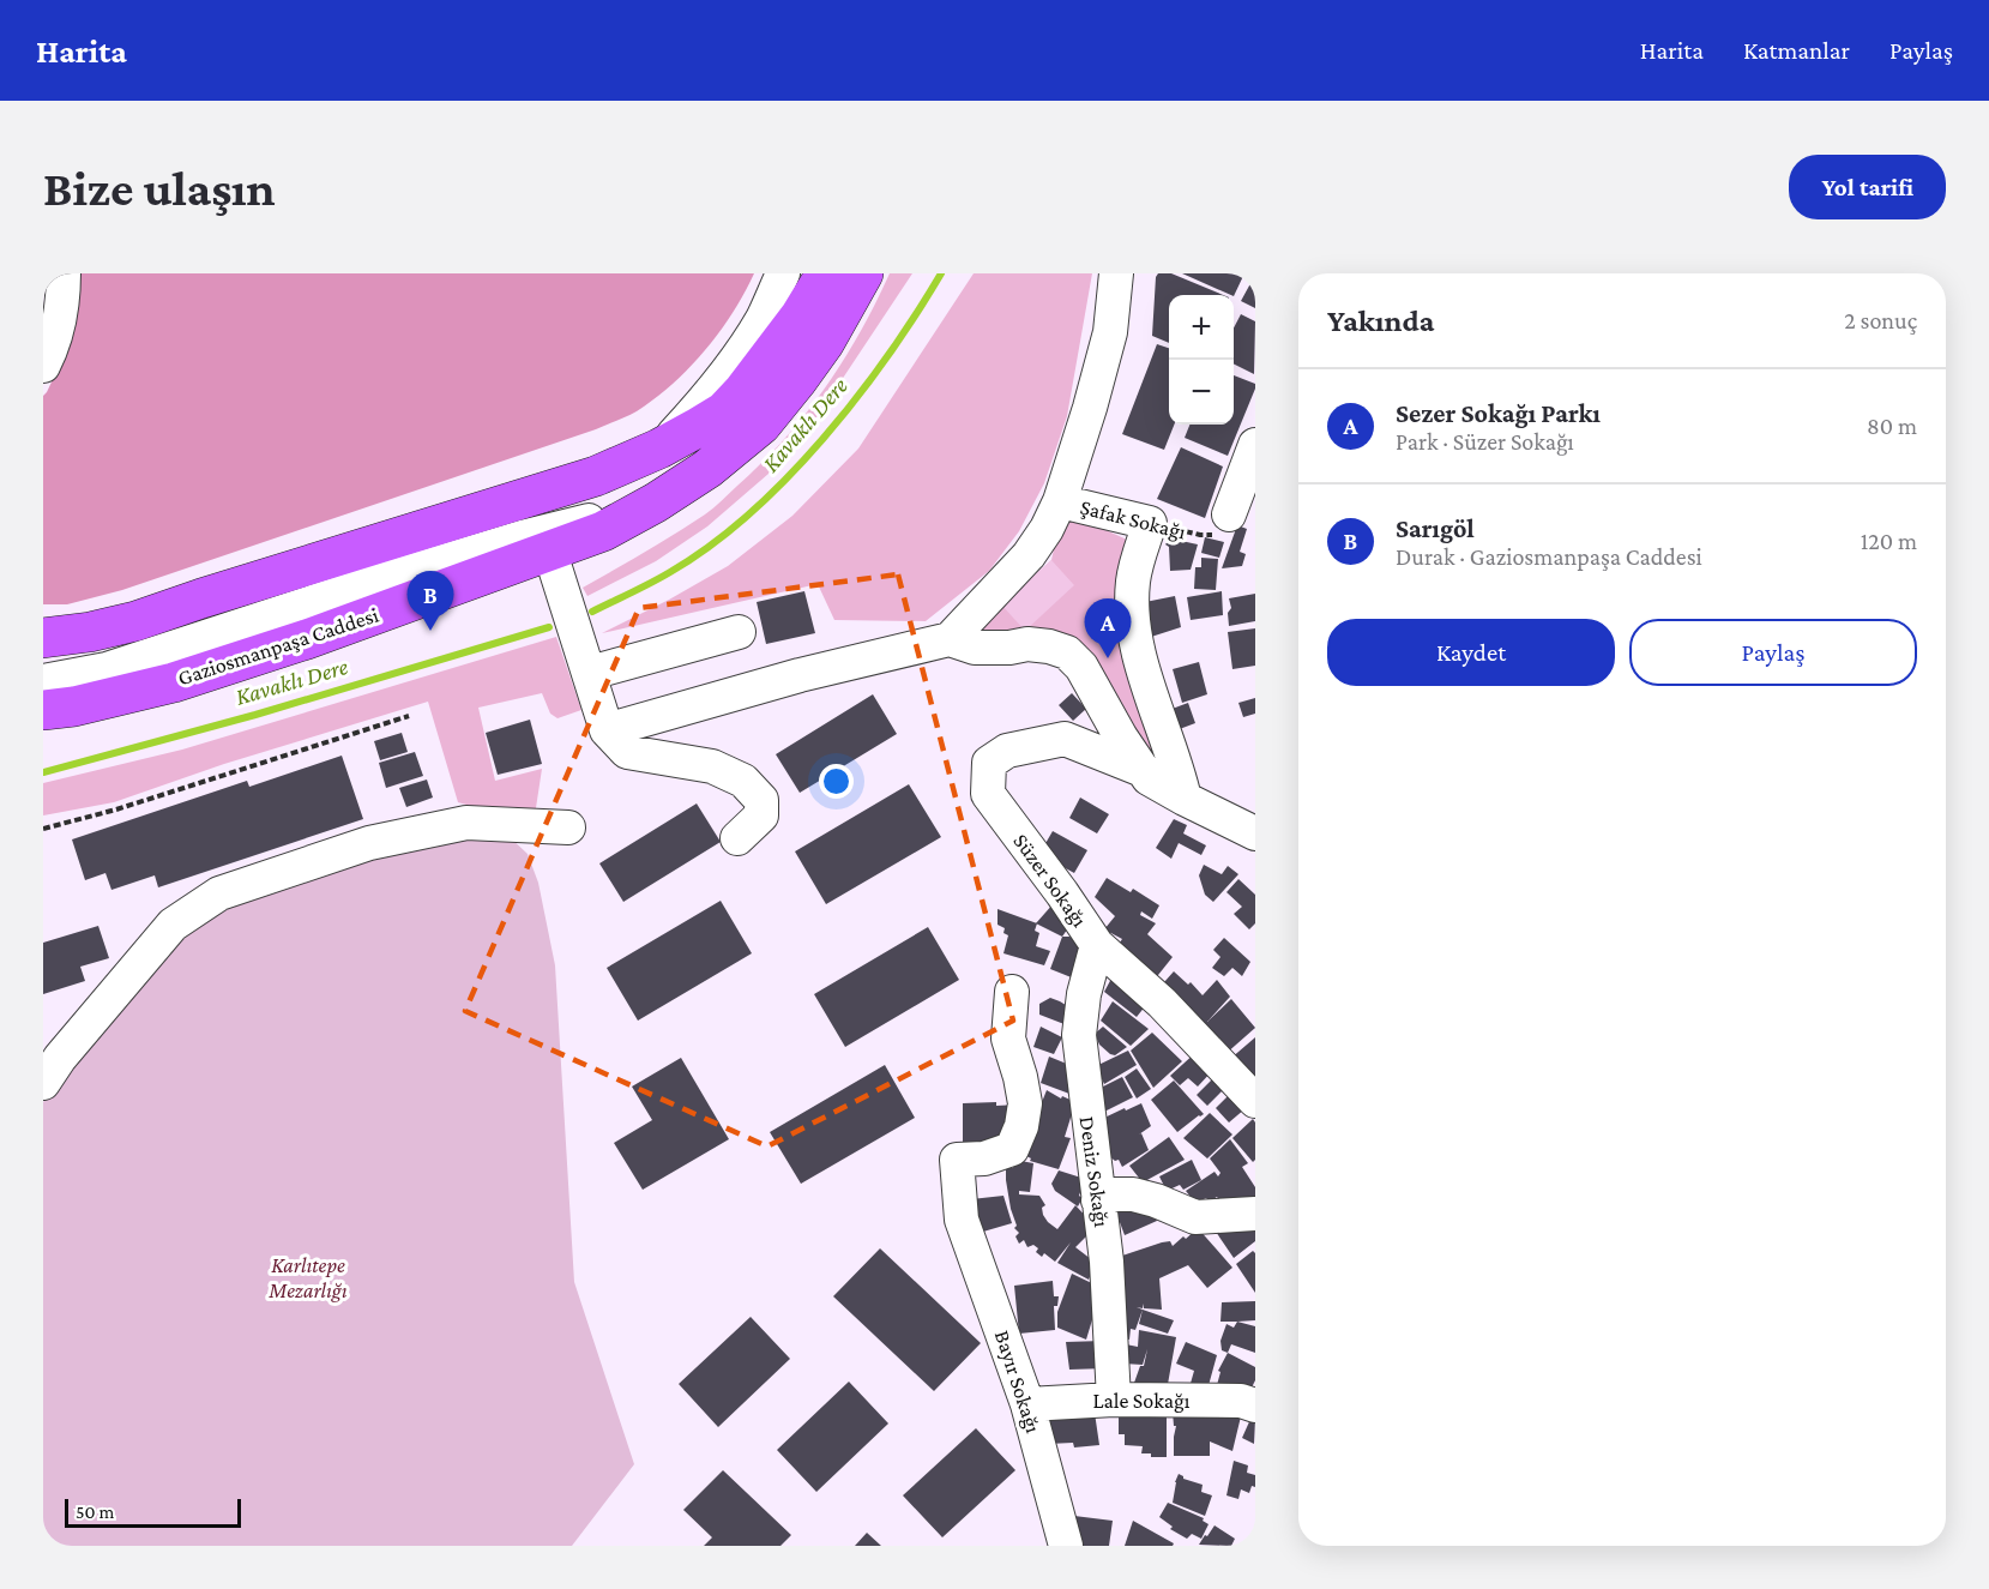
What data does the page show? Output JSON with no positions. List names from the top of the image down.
{
  "streets": {
    "main road": ["Gaziosmanpaşa Caddesi"],
    "street": [
      "Şafak Sokağı",
      "Süzer Sokağı",
      "Deniz Sokağı",
      "Bayır Sokağı",
      "Lale Sokağı"
    ]
  },
  "crossings": [
    ["Süzer Sokağı", "Deniz Sokağı"],
    ["Deniz Sokağı", "Lale Sokağı"],
    ["Bayır Sokağı", "Lale Sokağı"]
  ],
  "water": ["Kavaklı Dere"],
  "parks": ["Karlıtepe Mezarlığı"],
  "scale_bar": "50 m",
  "page": {
    "header": "Harita",
    "nav": ["Harita", "Katmanlar", "Paylaş"],
    "buttons": [
      "Yol tarifi",
      ["Kaydet", "Paylaş"]
    ],
    "title": "Bize ulaşın",
    "heading": ["Yakında", "2 sonuç"],
    "map_buttons": ["+", "−"],
    "list": [
      {
        "mark": "A",
        "name": "Sezer Sokağı Parkı",
        "note": "Park · Süzer Sokağı",
        "value": "80 m"
      },
      {
        "mark": "B",
        "name": "Sarıgöl",
        "note": "Durak · Gaziosmanpaşa Caddesi",
        "value": "120 m"
      }
    ],
    "pins": ["B", "A"],
    "scale": "50 m"
  }
}
